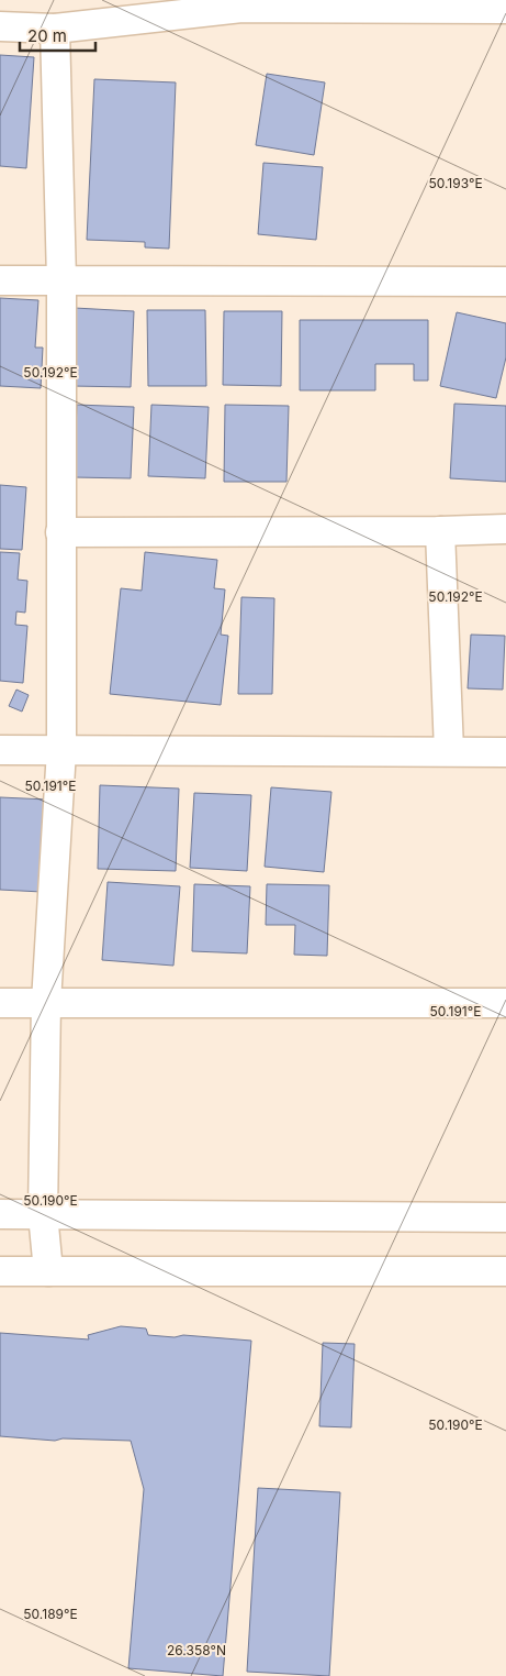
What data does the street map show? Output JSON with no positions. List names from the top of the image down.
{
  "scale_bar": "20 m",
  "coordinates": [
    "50.193°E",
    "50.192°E",
    "50.191°E",
    "50.190°E",
    "50.189°E",
    "26.358°N"
  ]
}
